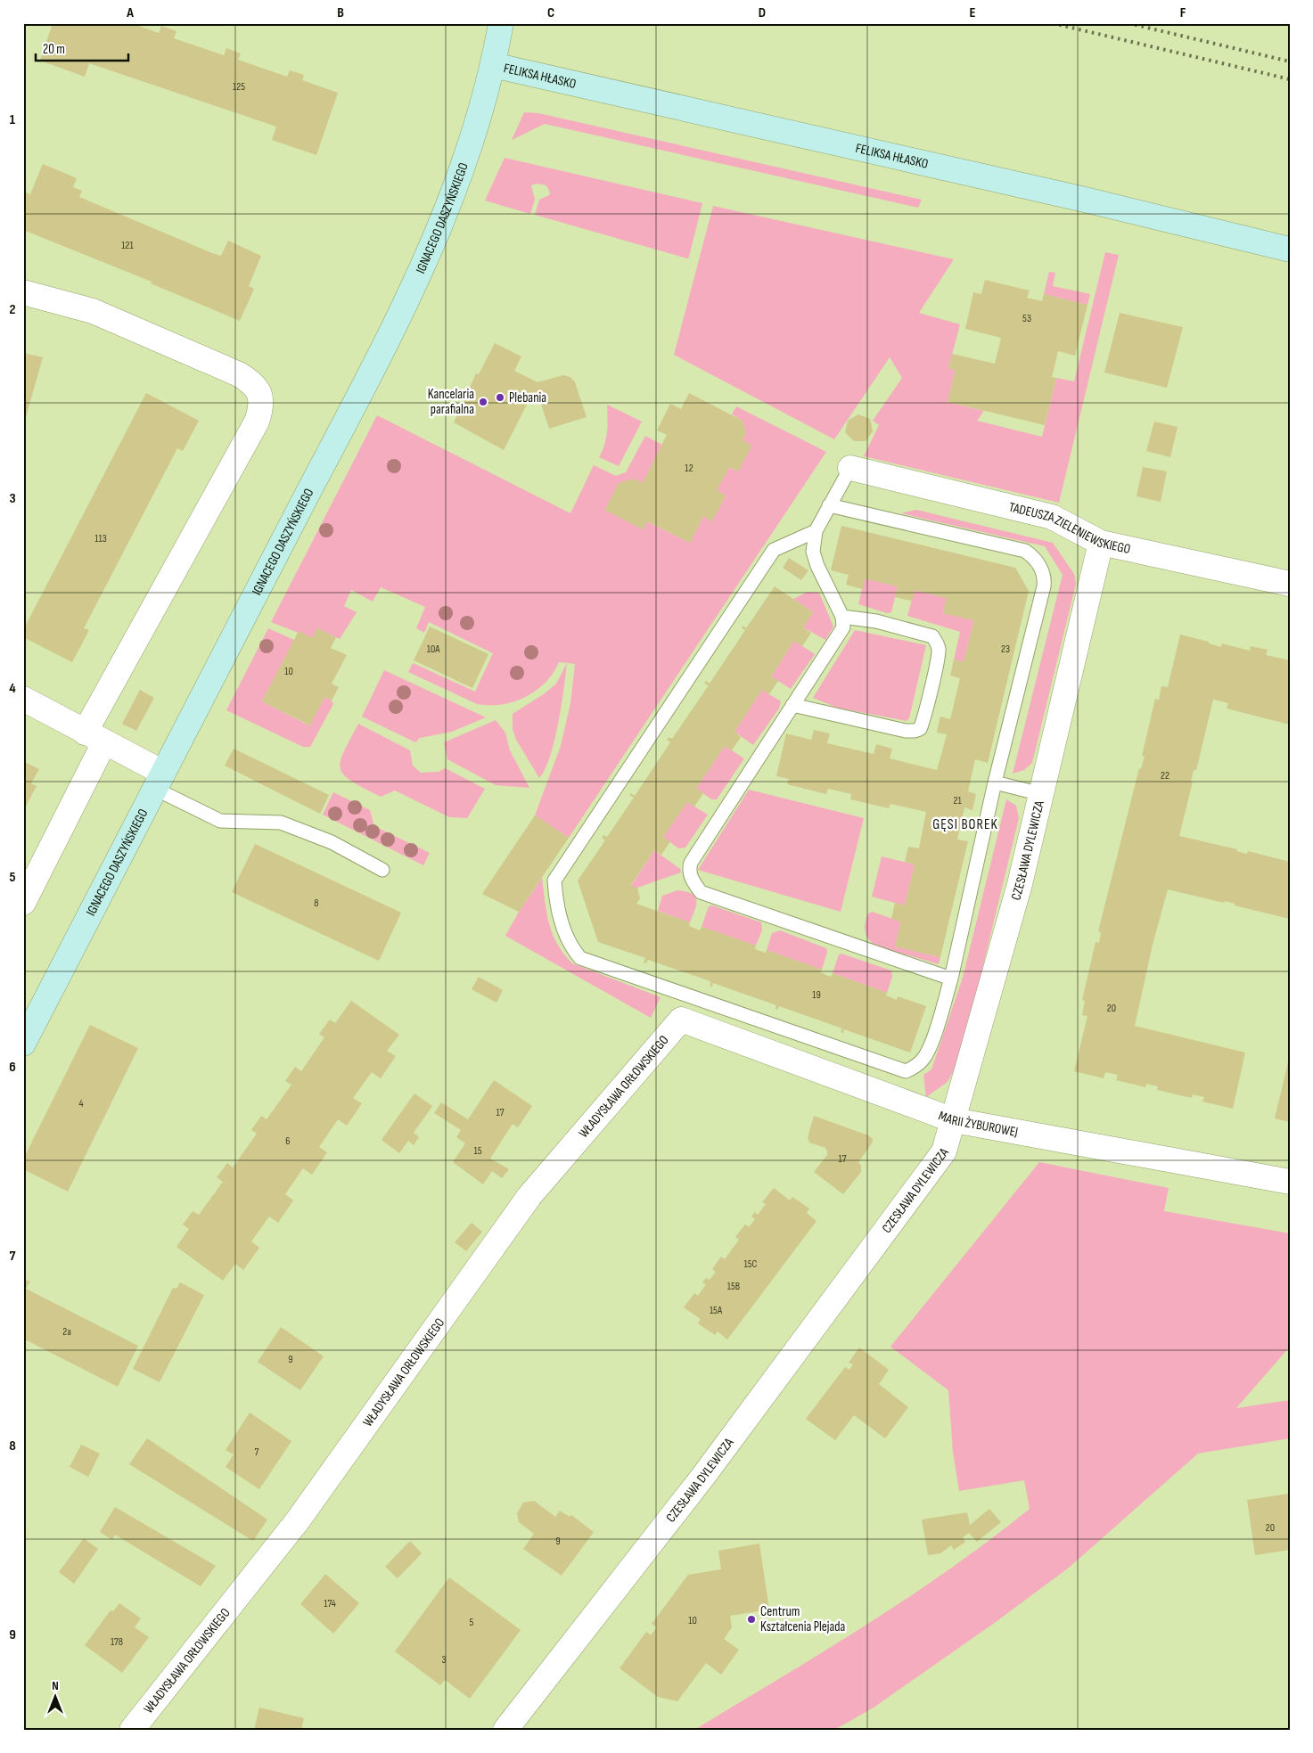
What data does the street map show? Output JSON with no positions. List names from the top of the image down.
{
  "streets": {
    "street": [
      "FELIKSA HŁASKO",
      "IGNACEGO DASZYŃSKIEGO",
      "TADEUSZA ZIELENIEWSKIEGO",
      "CZESŁAWA DYLEWICZA",
      "WŁADYSŁAWA ORŁOWSKIEGO",
      "MARII ŻYBUROWEJ"
    ]
  },
  "crossings": [
    ["FELIKSA HŁASKO", "IGNACEGO DASZYŃSKIEGO"],
    ["TADEUSZA ZIELENIEWSKIEGO", "CZESŁAWA DYLEWICZA"],
    ["CZESŁAWA DYLEWICZA", "MARII ŻYBUROWEJ"],
    ["WŁADYSŁAWA ORŁOWSKIEGO", "MARII ŻYBUROWEJ"]
  ],
  "districts": ["GĘSI BOREK"],
  "places": ["Plebania", "Kancelaria parafialna", "Centrum Kształcenia Plejada"],
  "house_numbers": [
    "125",
    "121",
    "53",
    "12",
    "113",
    "10A",
    "23",
    "10",
    "22",
    "21",
    "8",
    "19",
    "20",
    "4",
    "17",
    "6",
    "15",
    "17",
    "15C",
    "15B",
    "15A",
    "2a",
    "9",
    "7",
    "20",
    "9",
    "174",
    "10",
    "5",
    "178",
    "3"
  ],
  "scale_bar": "20 m",
  "north": "top",
  "grid": {
    "columns": [
      "A",
      "B",
      "C",
      "D",
      "E",
      "F"
    ],
    "rows": [
      "1",
      "2",
      "3",
      "4",
      "5",
      "6",
      "7",
      "8",
      "9"
    ]
  }
}
